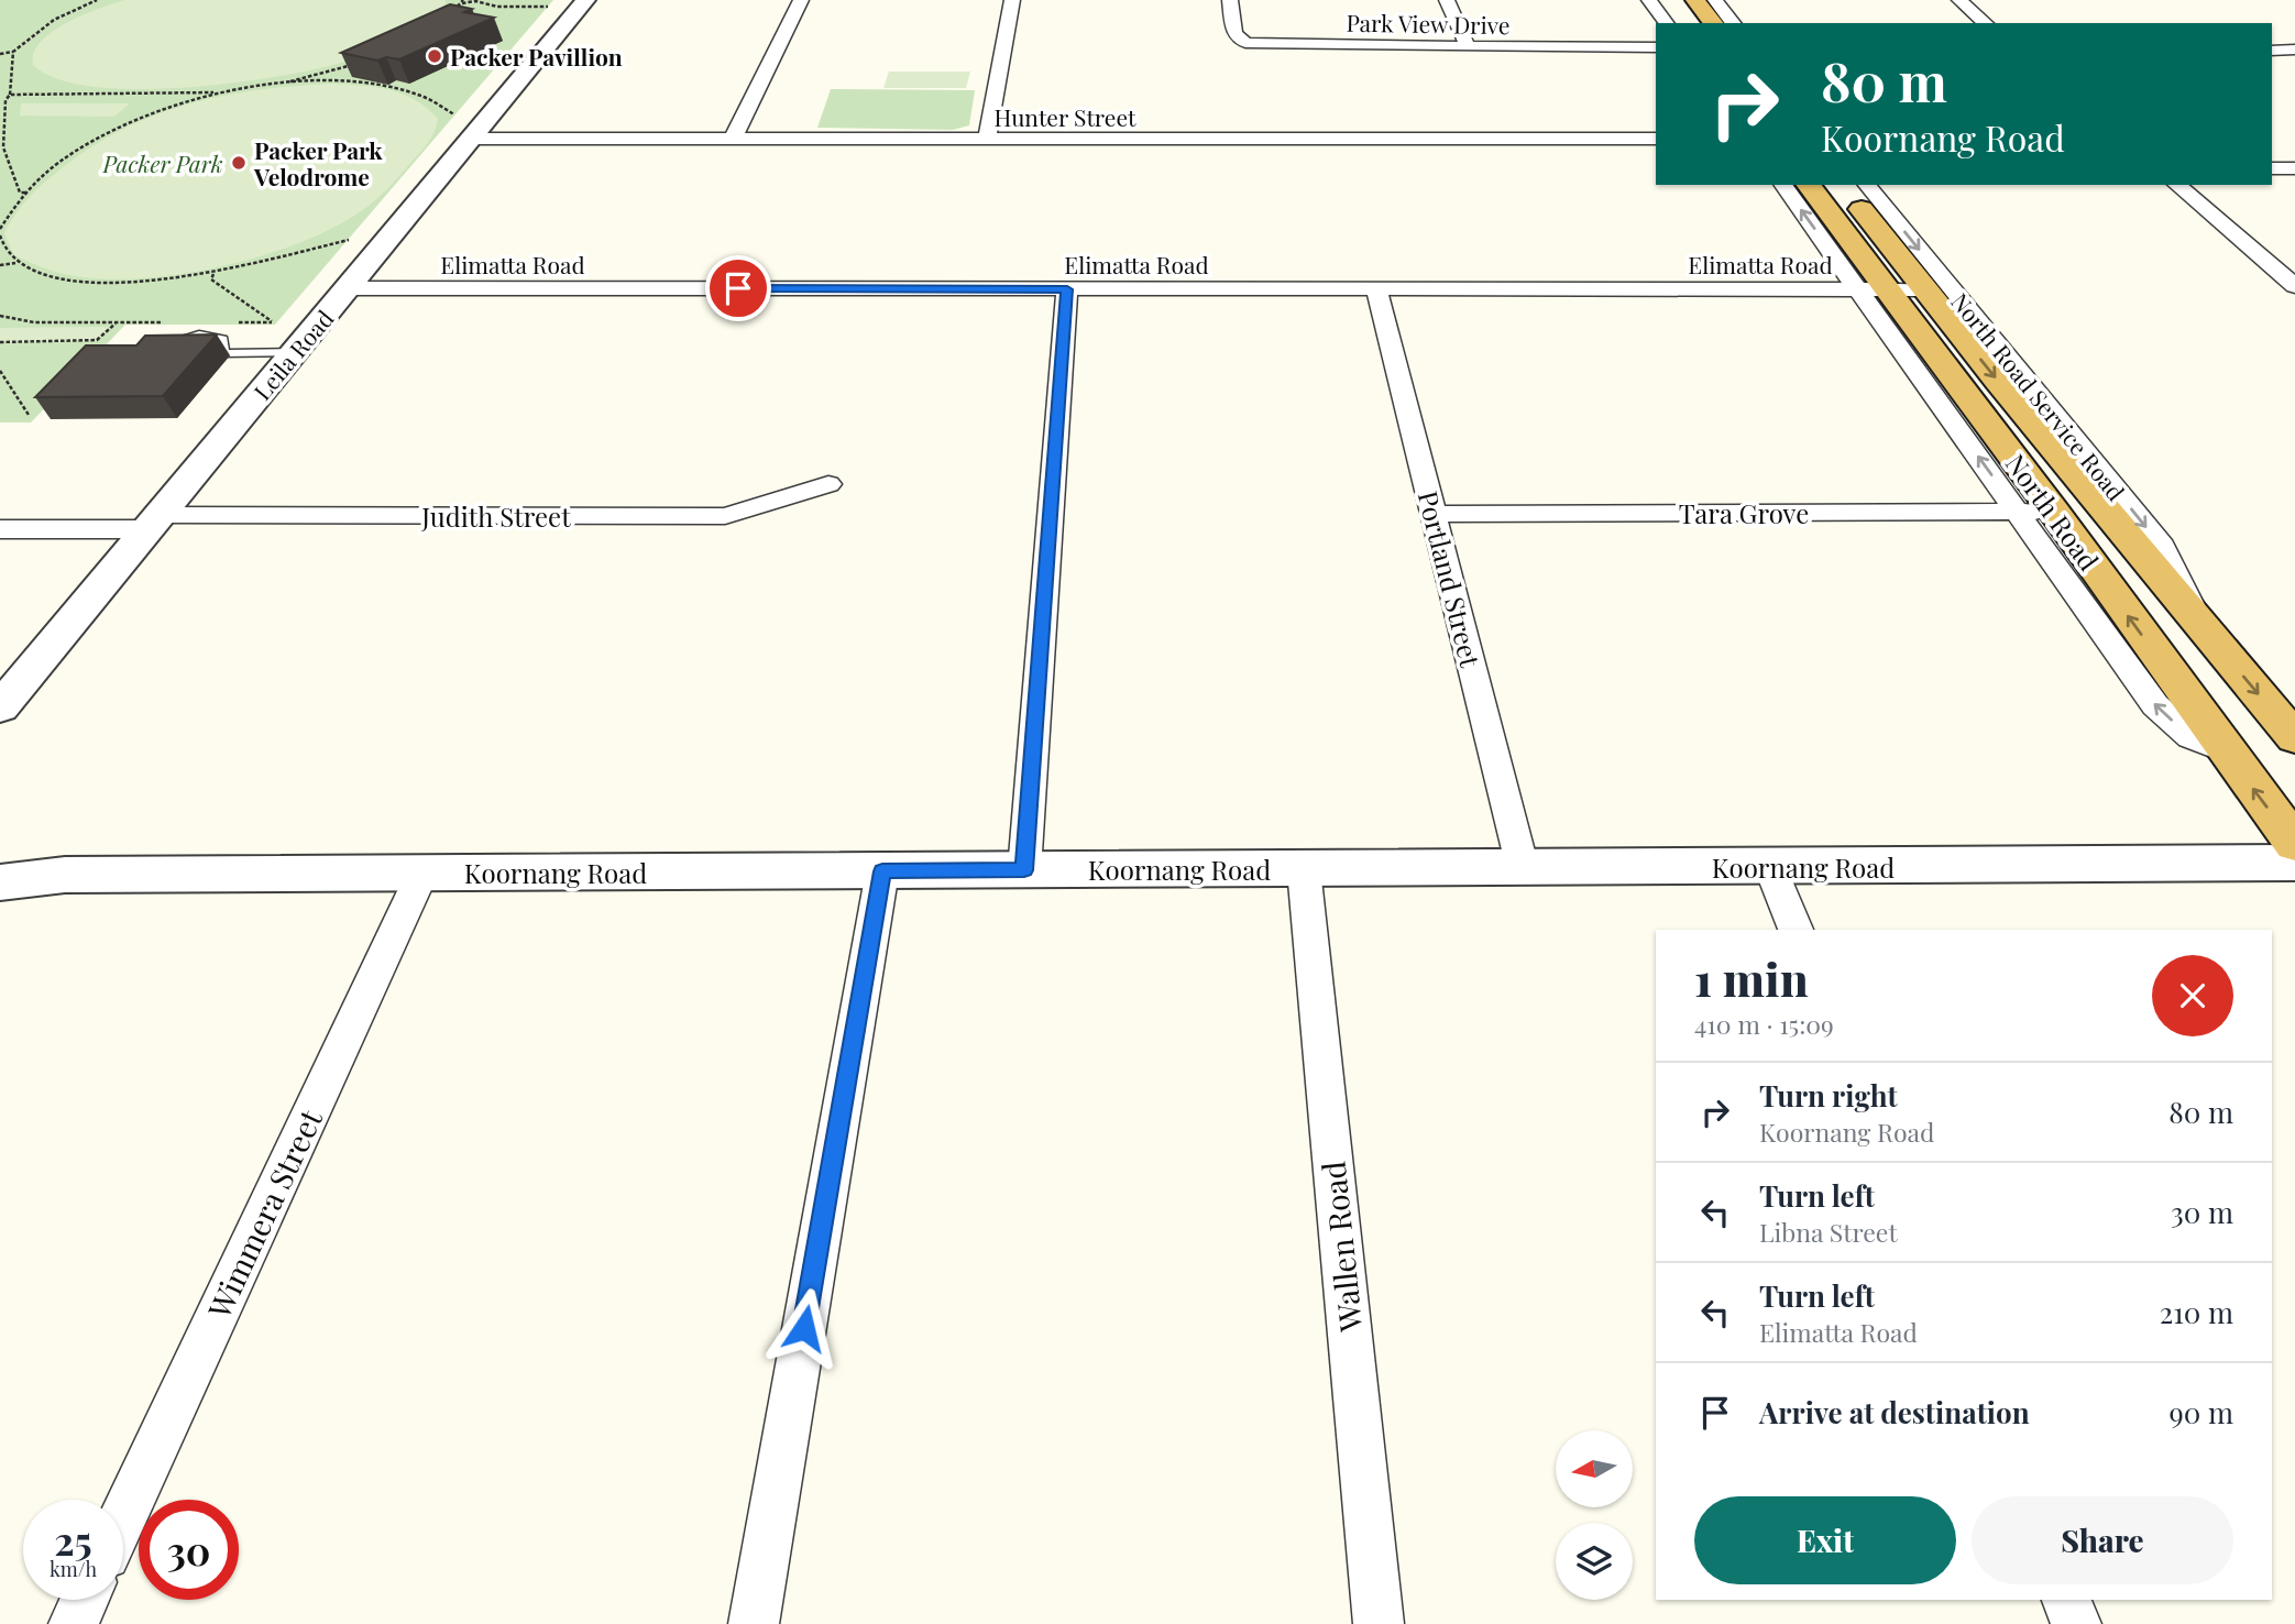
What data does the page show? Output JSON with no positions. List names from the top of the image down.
{
  "streets": {
    "highway": ["North Road"],
    "street": [
      "Park View Drive",
      "Hunter Street",
      "Elimatta Road",
      "Leila Road",
      "North Road Service Road",
      "Tara Grove",
      "Judith Street",
      "Portland Street",
      "Koornang Road",
      "Wimmera Street",
      "Wallen Road"
    ]
  },
  "crossings": [
    ["Hunter Street", "Leila Road"],
    ["Elimatta Road", "Leila Road"],
    ["Elimatta Road", "North Road"],
    ["Elimatta Road", "Portland Street"],
    ["Leila Road", "Judith Street"],
    ["North Road Service Road", "North Road"],
    ["North Road", "Tara Grove"],
    ["Tara Grove", "Portland Street"],
    ["Portland Street", "Koornang Road"],
    ["Koornang Road", "Wimmera Street"],
    ["Koornang Road", "Wallen Road"]
  ],
  "parks": ["Packer Park"],
  "places": ["Packer Pavillion", "Packer Park Velodrome"],
  "north": "left",
  "page": {
    "turn": ["80 m", "Koornang Road"],
    "heading": ["1 min", "410 m · 15:09"],
    "list": [
      {
        "name": "Turn right",
        "note": "Koornang Road",
        "value": "80 m"
      },
      {
        "name": "Turn left",
        "note": "Libna Street",
        "value": "30 m"
      },
      {
        "name": "Turn left",
        "note": "Elimatta Road",
        "value": "210 m"
      },
      {
        "name": "Arrive at destination",
        "value": "90 m"
      }
    ],
    "buttons": ["Exit", "Share"],
    "speed": "25 km/h",
    "limit": "30"
  }
}
